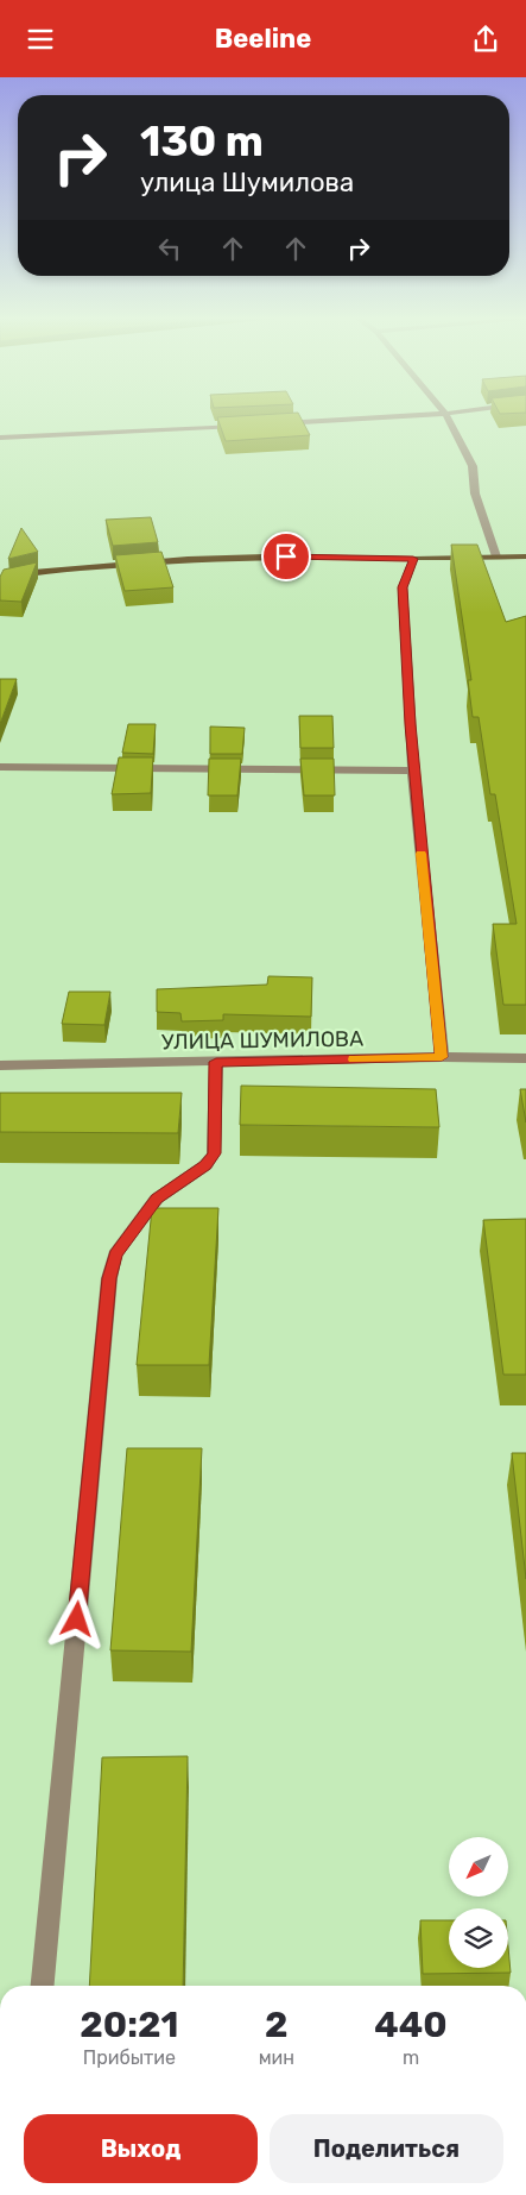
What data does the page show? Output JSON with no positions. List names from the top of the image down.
{
  "streets": {
    "street": ["УЛИЦА ШУМИЛОВА"]
  },
  "north": "bottom left",
  "page": {
    "header": "Beeline",
    "turn": ["130 m", "улица Шумилова"],
    "eta": [
      "20:21",
      "Прибытие",
      "2",
      "мин",
      "440",
      "m"
    ],
    "buttons": ["Выход", "Поделиться"]
  }
}
